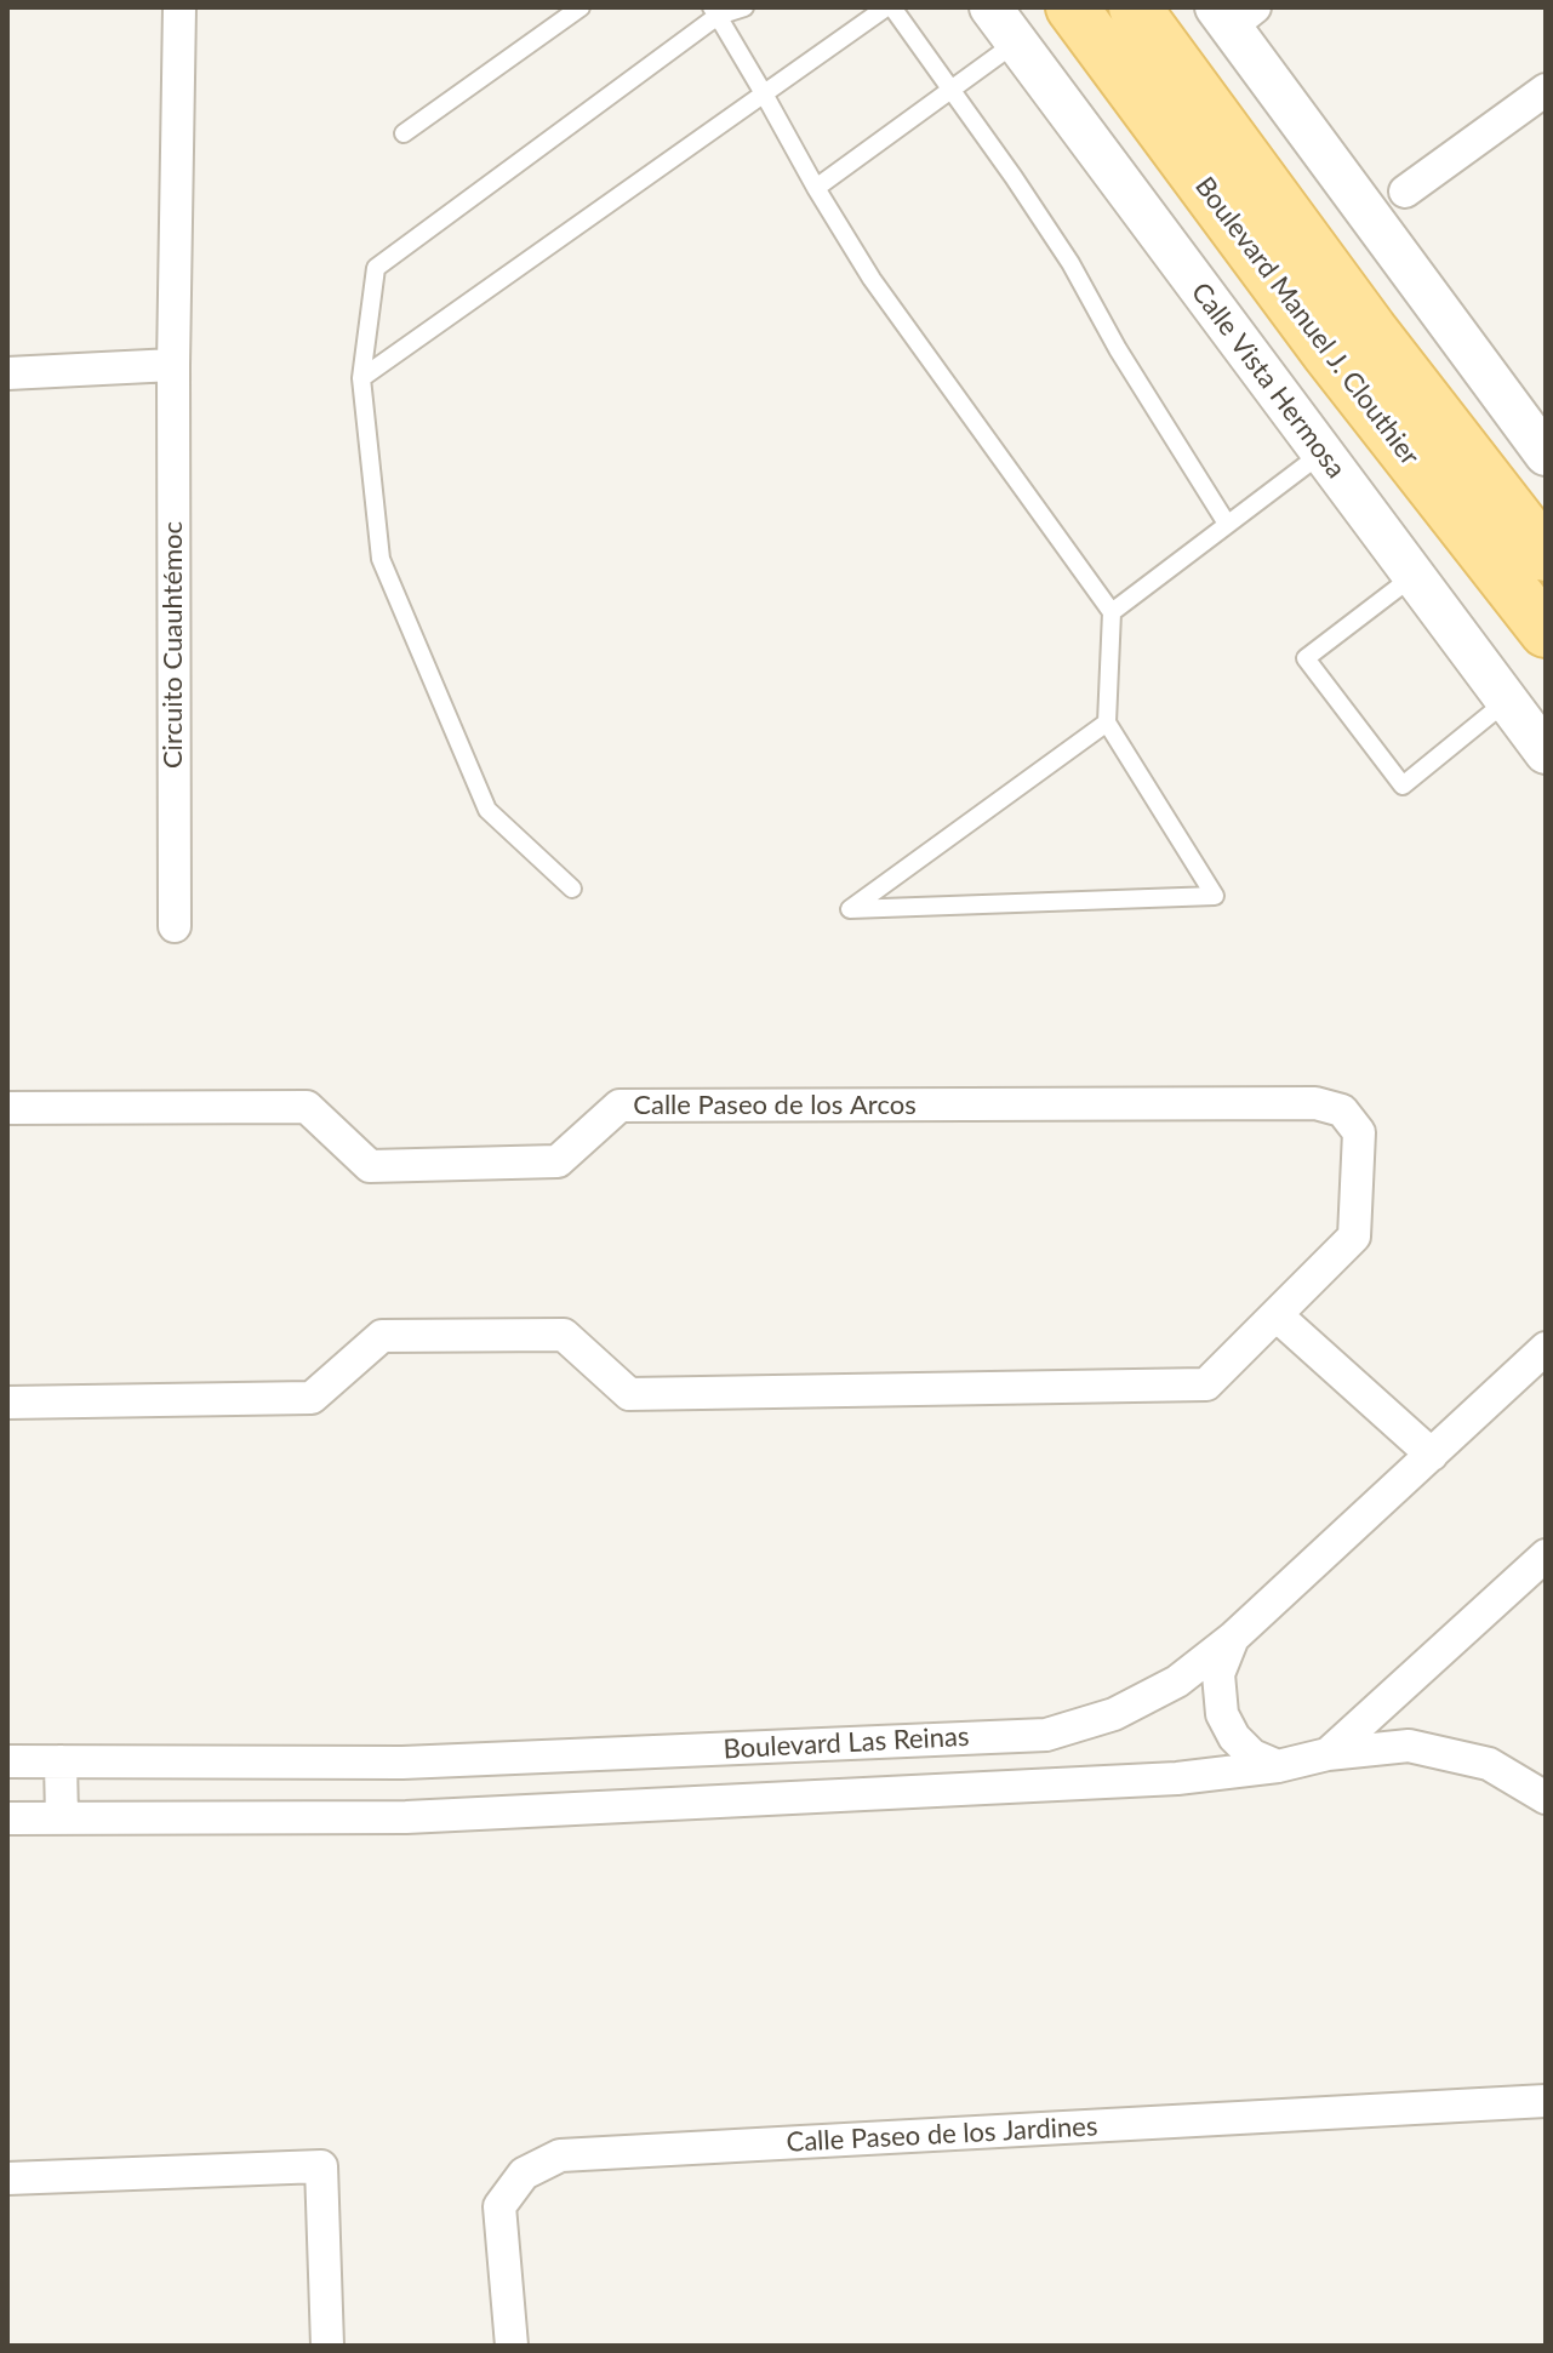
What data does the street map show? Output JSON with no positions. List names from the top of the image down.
{
  "streets": {
    "main road": ["Boulevard Manuel J. Clouthier"],
    "street": [
      "Calle Vista Hermosa",
      "Circuito Cuauhtémoc",
      "Calle Paseo de los Arcos",
      "Boulevard Las Reinas",
      "Calle Paseo de los Jardines"
    ]
  }
}
